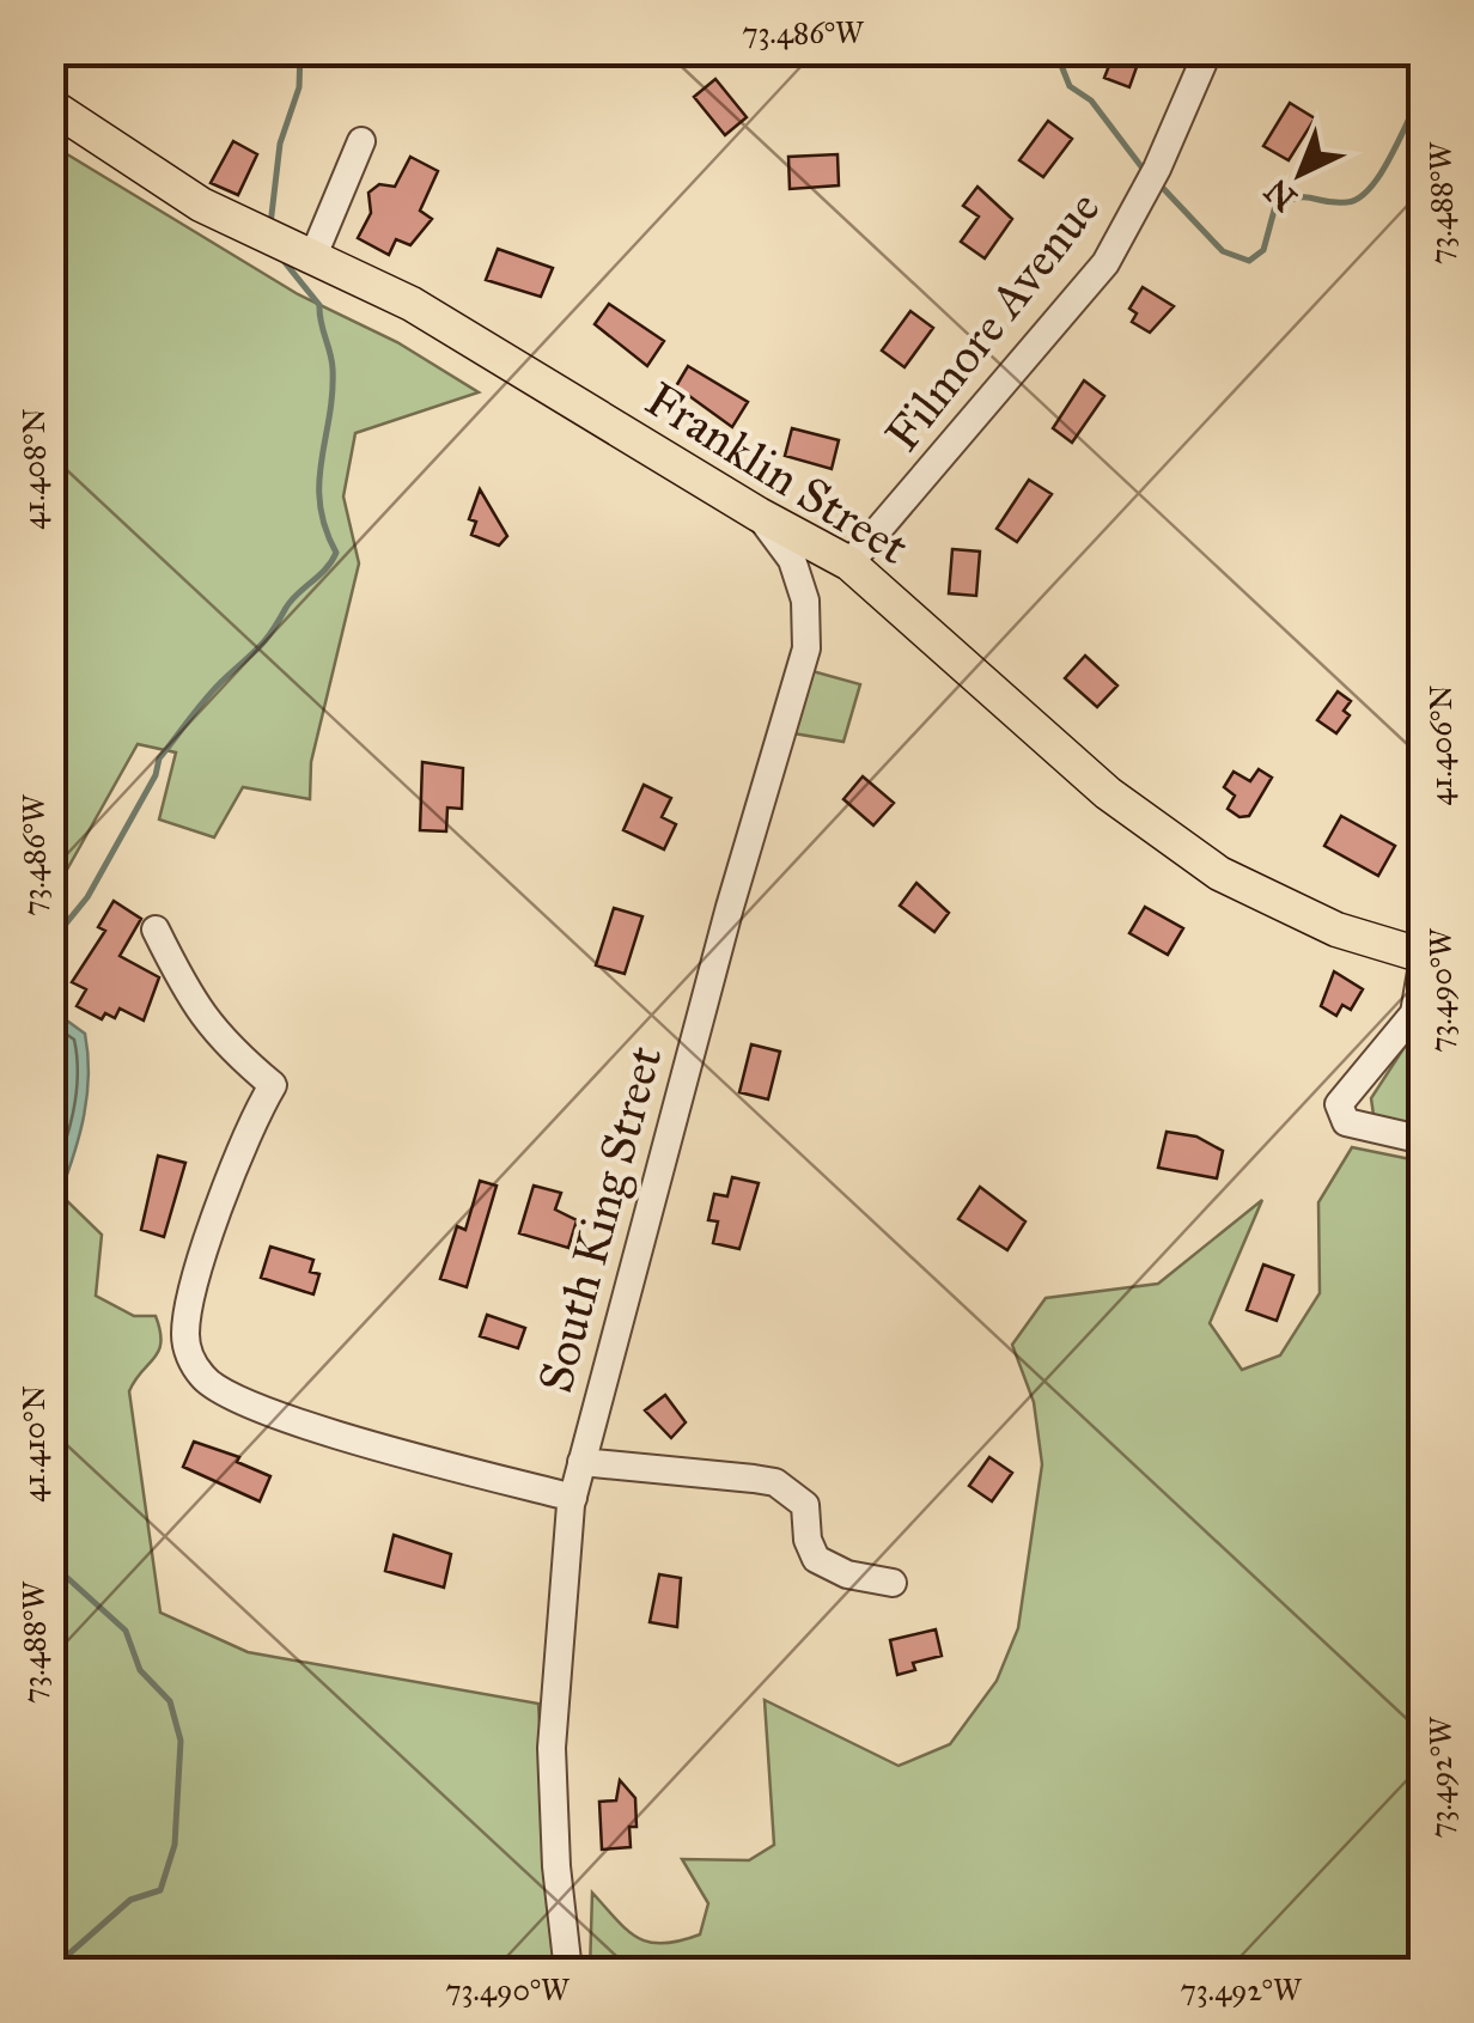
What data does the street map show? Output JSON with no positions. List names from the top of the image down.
{
  "streets": {
    "main road": ["Franklin Street"],
    "street": ["Filmore Avenue", "South King Street"]
  },
  "crossings": [
    ["Filmore Avenue", "Franklin Street"],
    ["Franklin Street", "South King Street"]
  ],
  "north": "bottom left",
  "coordinates": [
    "73.486°W",
    "73.488°W",
    "41.408°N",
    "41.406°N",
    "73.490°W",
    "41.410°N",
    "73.492°W"
  ]
}
